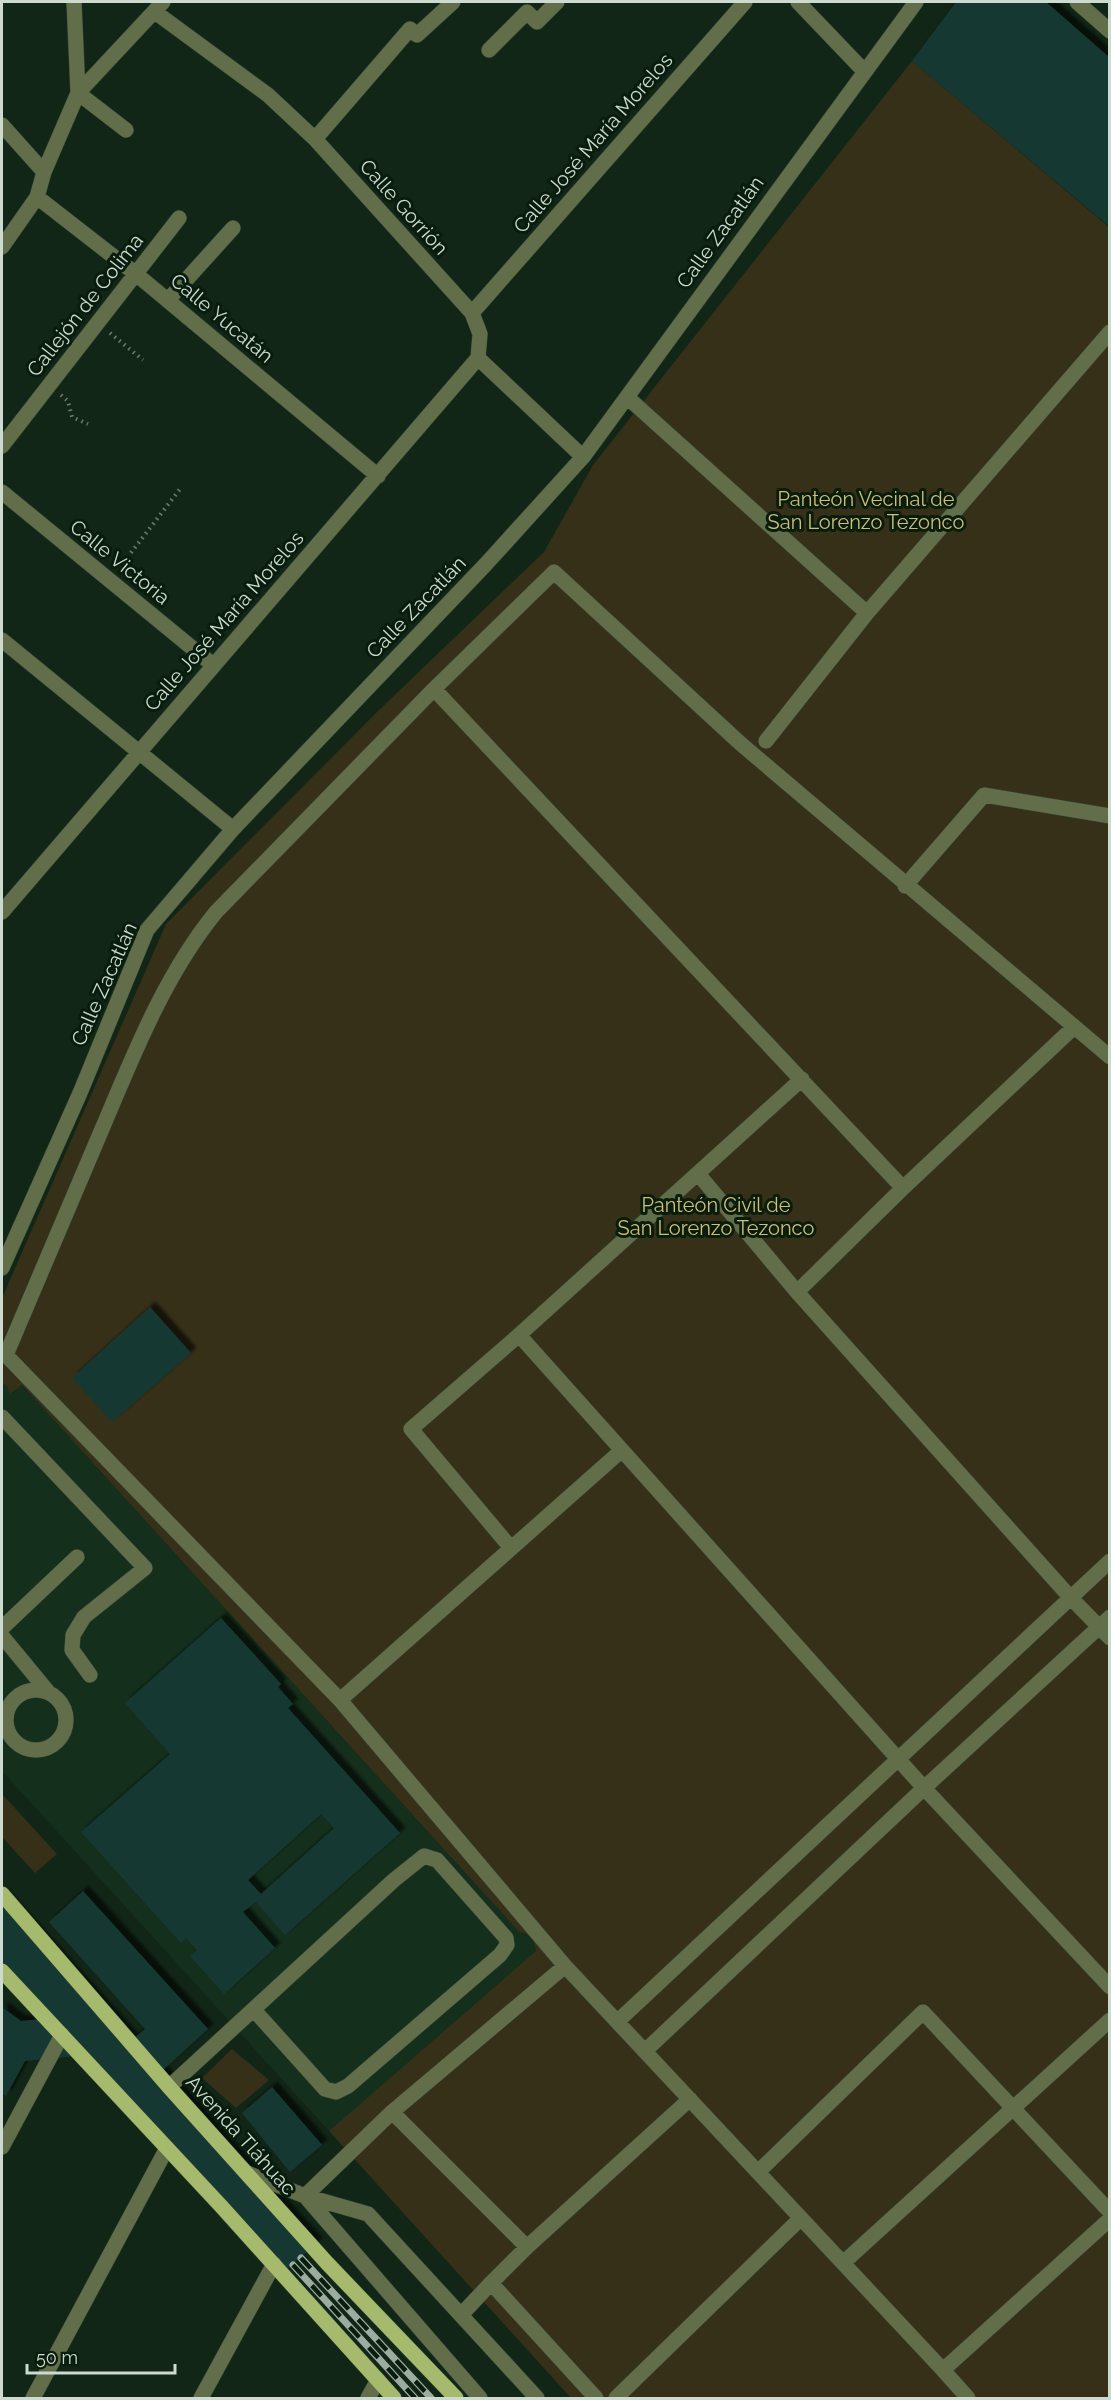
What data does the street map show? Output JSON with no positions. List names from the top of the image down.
{
  "streets": {
    "main road": ["Avenida Tláhuac"],
    "street": [
      "Calle José María Morelos",
      "Calle Gorrión",
      "Calle Zacatlán",
      "Callejón de Colima",
      "Calle Yucatán",
      "Calle Victoria"
    ]
  },
  "crossings": [
    ["Calle José María Morelos", "Calle Gorrión"],
    ["Calle José María Morelos", "Calle Yucatán"],
    ["Calle José María Morelos", "Calle Victoria"],
    ["Callejón de Colima", "Calle Yucatán"]
  ],
  "parks": ["Panteón Vecinal de San Lorenzo Tezonco", "Panteón Civil de San Lorenzo Tezonco"],
  "scale_bar": "50 m"
}
